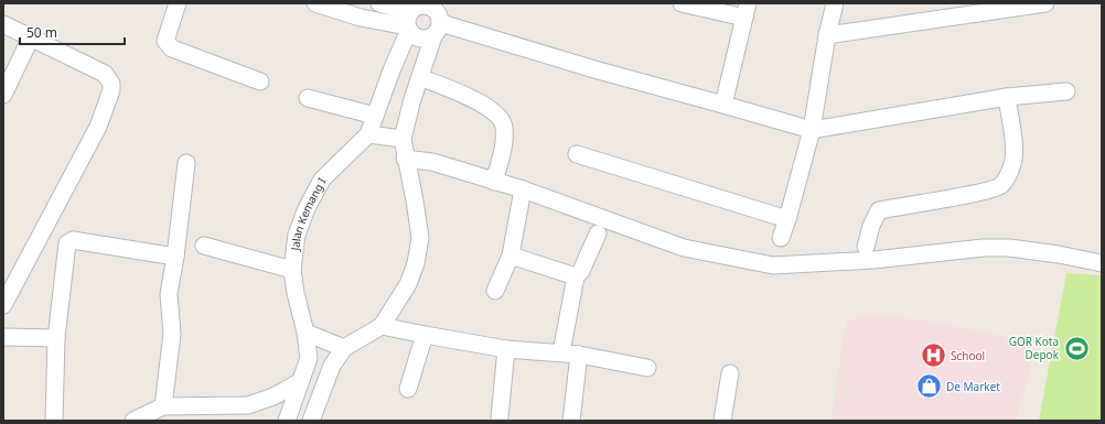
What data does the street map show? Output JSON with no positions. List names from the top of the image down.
{
  "streets": {
    "street": ["Jalan Kemang I"]
  },
  "places": {
    "sports": ["GOR Kota Depok"],
    "hospital": ["School"],
    "shop": ["De Market"]
  },
  "scale_bar": "50 m"
}
